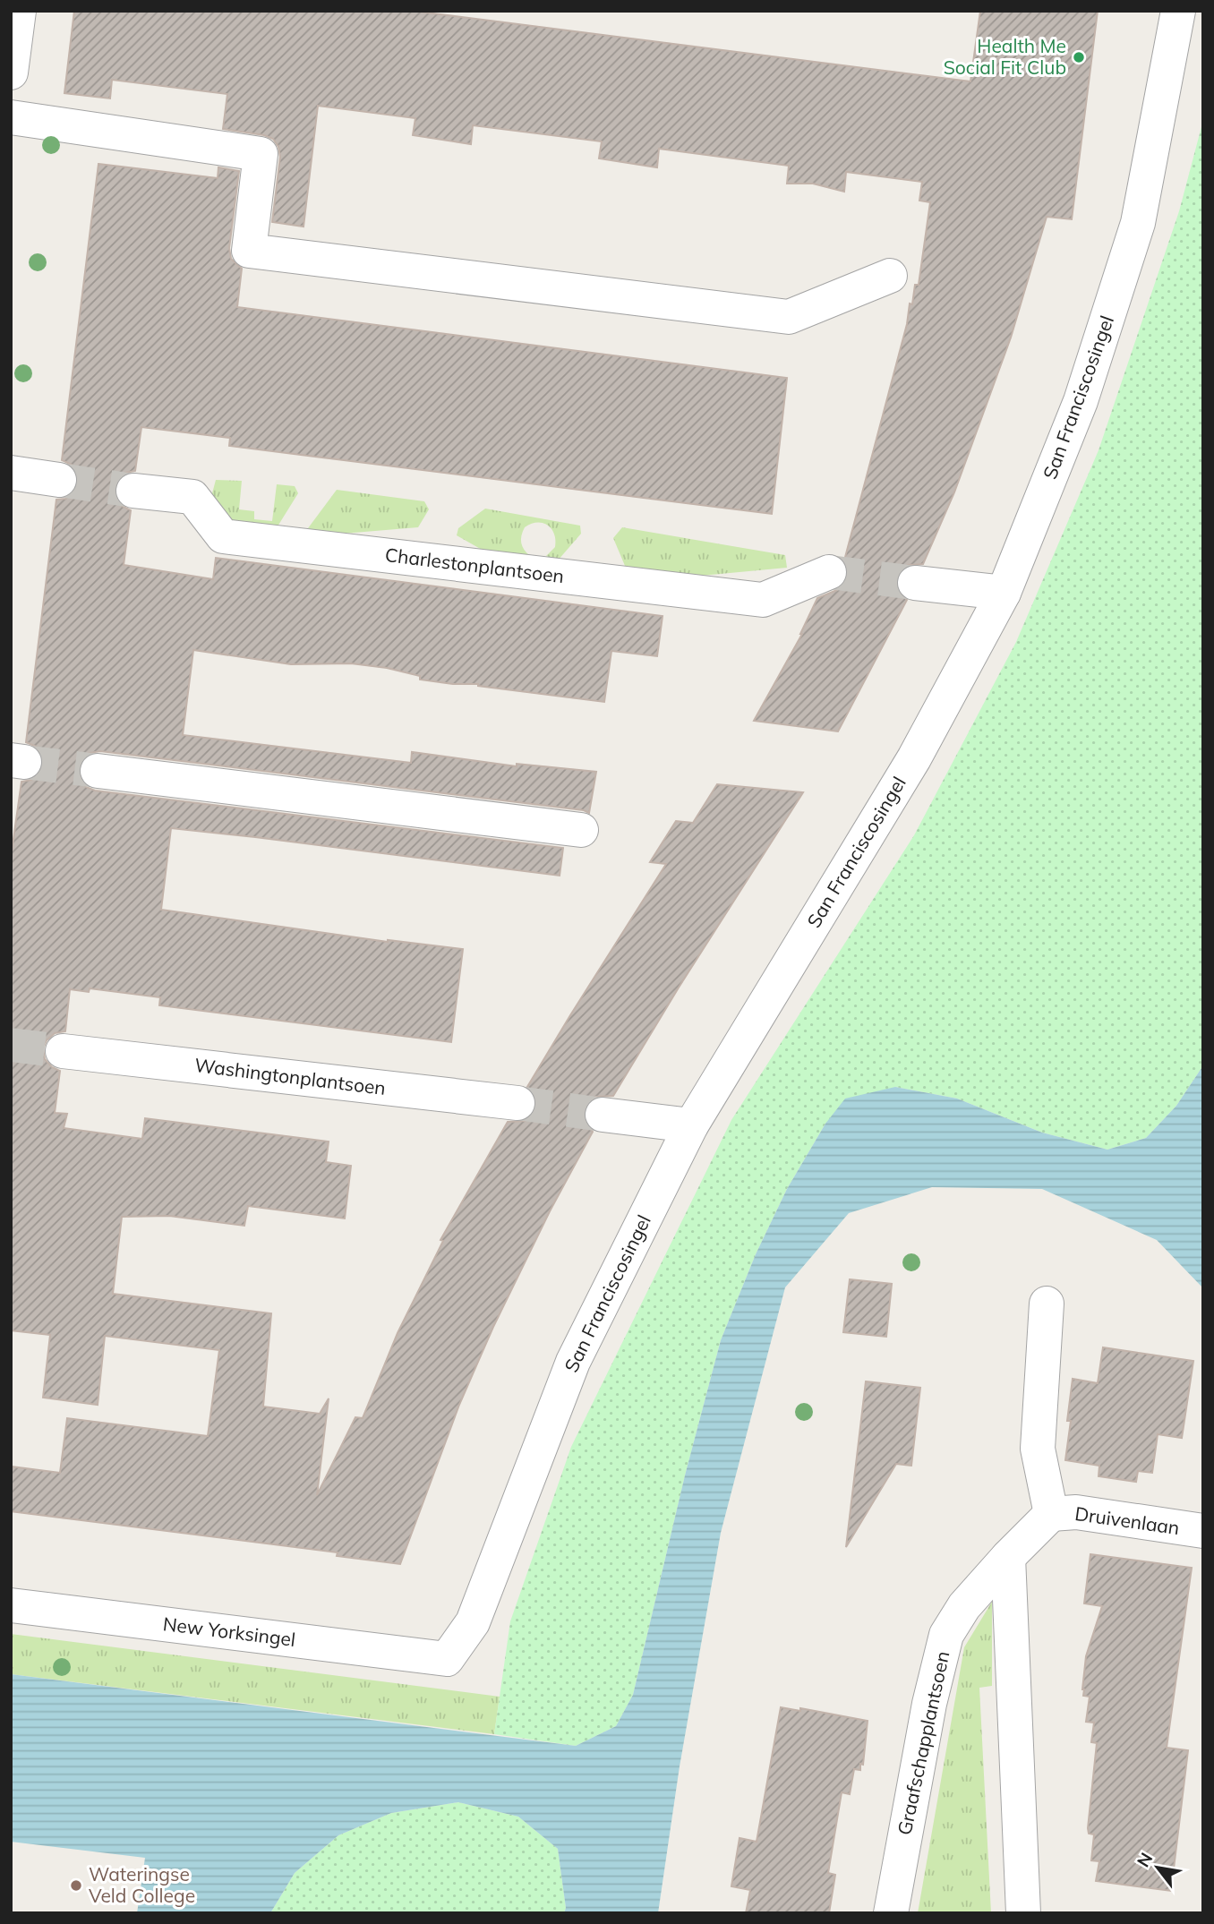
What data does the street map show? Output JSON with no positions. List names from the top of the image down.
{
  "streets": {
    "street": [
      "San Franciscosingel",
      "Charlestonplantsoen",
      "Washingtonplantsoen",
      "Druivenlaan",
      "New Yorksingel",
      "Graafschapplantsoen"
    ]
  },
  "crossings": [
    ["San Franciscosingel", "New Yorksingel"],
    ["Druivenlaan", "Graafschapplantsoen"]
  ],
  "places": ["Health Me Social Fit Club", "Wateringse Veld College"],
  "north": "top left"
}
